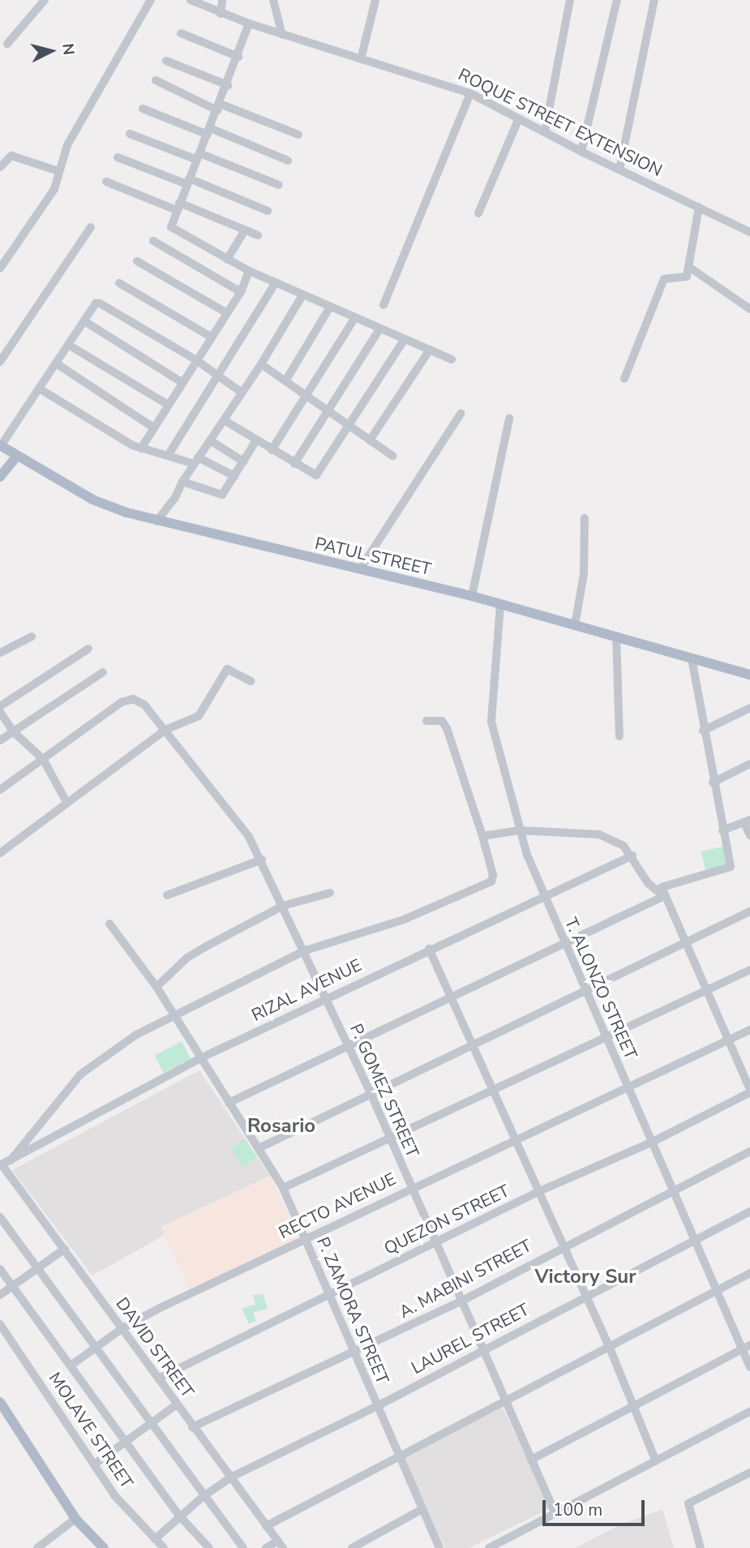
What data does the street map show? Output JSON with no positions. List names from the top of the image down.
{
  "streets": {
    "main road": ["PATUL STREET"],
    "street": [
      "ROQUE STREET EXTENSION",
      "T. ALONZO STREET",
      "RIZAL AVENUE",
      "P. GOMEZ STREET",
      "RECTO AVENUE",
      "QUEZON STREET",
      "A. MABINI STREET",
      "P. ZAMORA STREET",
      "LAUREL STREET",
      "DAVID STREET",
      "MOLAVE STREET"
    ]
  },
  "crossings": [
    ["PATUL STREET", "T. ALONZO STREET"],
    ["T. ALONZO STREET", "RIZAL AVENUE"],
    ["T. ALONZO STREET", "RECTO AVENUE"],
    ["T. ALONZO STREET", "QUEZON STREET"],
    ["T. ALONZO STREET", "A. MABINI STREET"],
    ["T. ALONZO STREET", "LAUREL STREET"],
    ["RIZAL AVENUE", "P. GOMEZ STREET"],
    ["RIZAL AVENUE", "P. ZAMORA STREET"],
    ["RIZAL AVENUE", "DAVID STREET"],
    ["P. GOMEZ STREET", "RECTO AVENUE"],
    ["P. GOMEZ STREET", "QUEZON STREET"],
    ["P. GOMEZ STREET", "A. MABINI STREET"],
    ["P. GOMEZ STREET", "LAUREL STREET"],
    ["RECTO AVENUE", "P. ZAMORA STREET"],
    ["RECTO AVENUE", "DAVID STREET"],
    ["QUEZON STREET", "P. ZAMORA STREET"],
    ["QUEZON STREET", "DAVID STREET"],
    ["A. MABINI STREET", "P. ZAMORA STREET"],
    ["A. MABINI STREET", "DAVID STREET"],
    ["P. ZAMORA STREET", "LAUREL STREET"],
    ["LAUREL STREET", "DAVID STREET"],
    ["LAUREL STREET", "MOLAVE STREET"]
  ],
  "districts": ["Rosario", "Victory Sur"],
  "scale_bar": "100 m",
  "north": "right"
}
